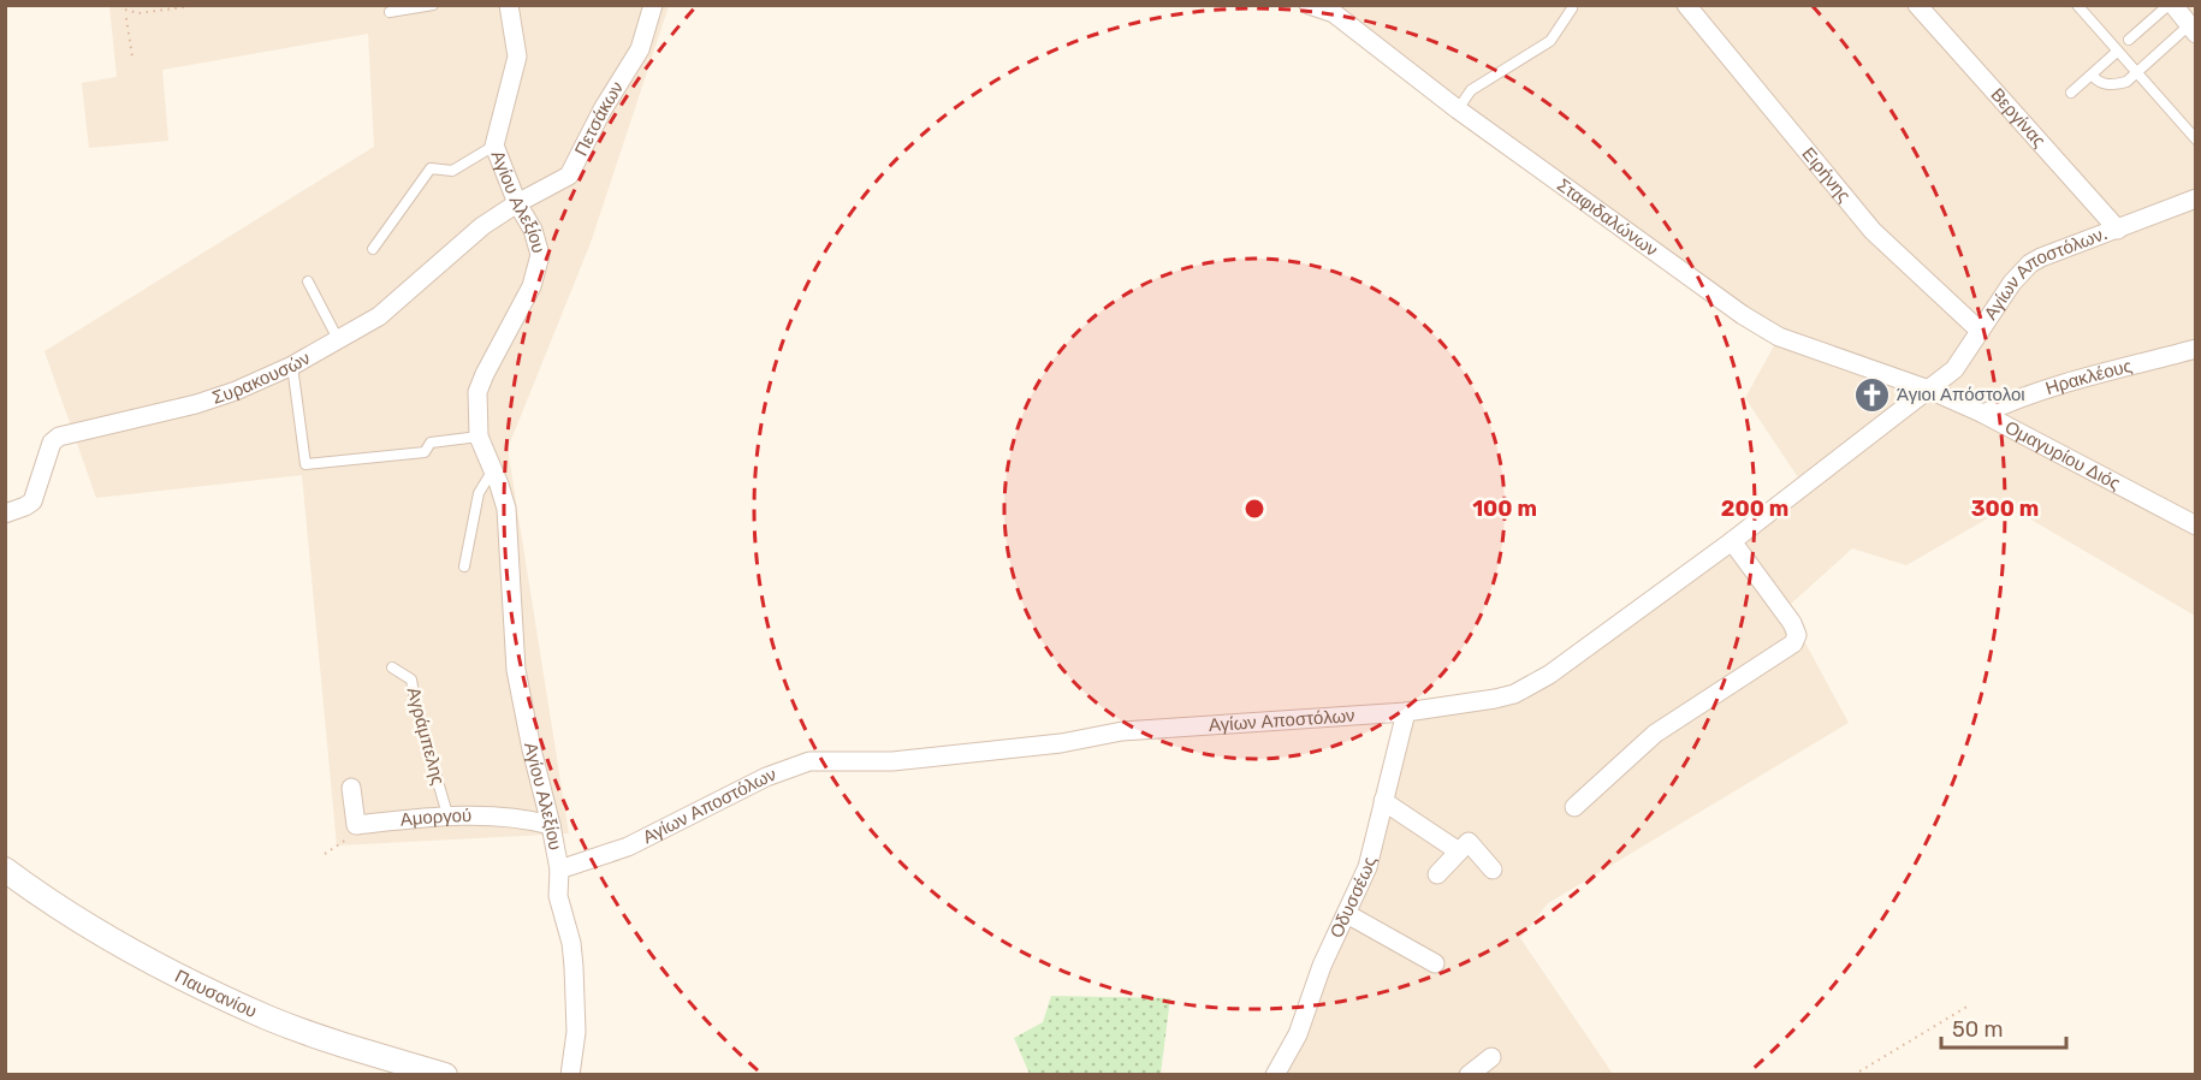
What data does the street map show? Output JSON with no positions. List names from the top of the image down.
{
  "streets": {
    "street": [
      "Πετσάκων",
      "Βεργίνας",
      "Ειρήνης",
      "Αγίου Αλεξίου",
      "Σταφιδαλώνων",
      "Αγίων Αποστόλων.",
      "Συρακουσών",
      "Ηρακλέους",
      "Ομαγυρίου Διός",
      "Αγίων Αποστόλων",
      "Αμοργού",
      "Οδυσσέως",
      "Παυσανίου"
    ],
    "lane": ["Αγράμπελης"]
  },
  "crossings": [
    ["Πετσάκων", "Αγίου Αλεξίου"],
    ["Πετσάκων", "Συρακουσών"],
    ["Βεργίνας", "Αγίων Αποστόλων."],
    ["Ειρήνης", "Αγίων Αποστόλων."],
    ["Αγίου Αλεξίου", "Συρακουσών"],
    ["Αγίου Αλεξίου", "Αγίων Αποστόλων"],
    ["Αγίου Αλεξίου", "Αμοργού"],
    ["Σταφιδαλώνων", "Αγίων Αποστόλων."],
    ["Σταφιδαλώνων", "Ομαγυρίου Διός"],
    ["Σταφιδαλώνων", "Αγίων Αποστόλων"],
    ["Αγίων Αποστόλων.", "Ομαγυρίου Διός"],
    ["Αγίων Αποστόλων.", "Αγίων Αποστόλων"],
    ["Ηρακλέους", "Ομαγυρίου Διός"],
    ["Ομαγυρίου Διός", "Αγίων Αποστόλων"],
    ["Αγίων Αποστόλων", "Οδυσσέως"],
    ["Αγράμπελης", "Αμοργού"]
  ],
  "places": {
    "church": ["Άγιοι Απόστολοι"]
  },
  "scale_bar": "50 m",
  "rings": ["100 m", "200 m", "300 m"]
}
